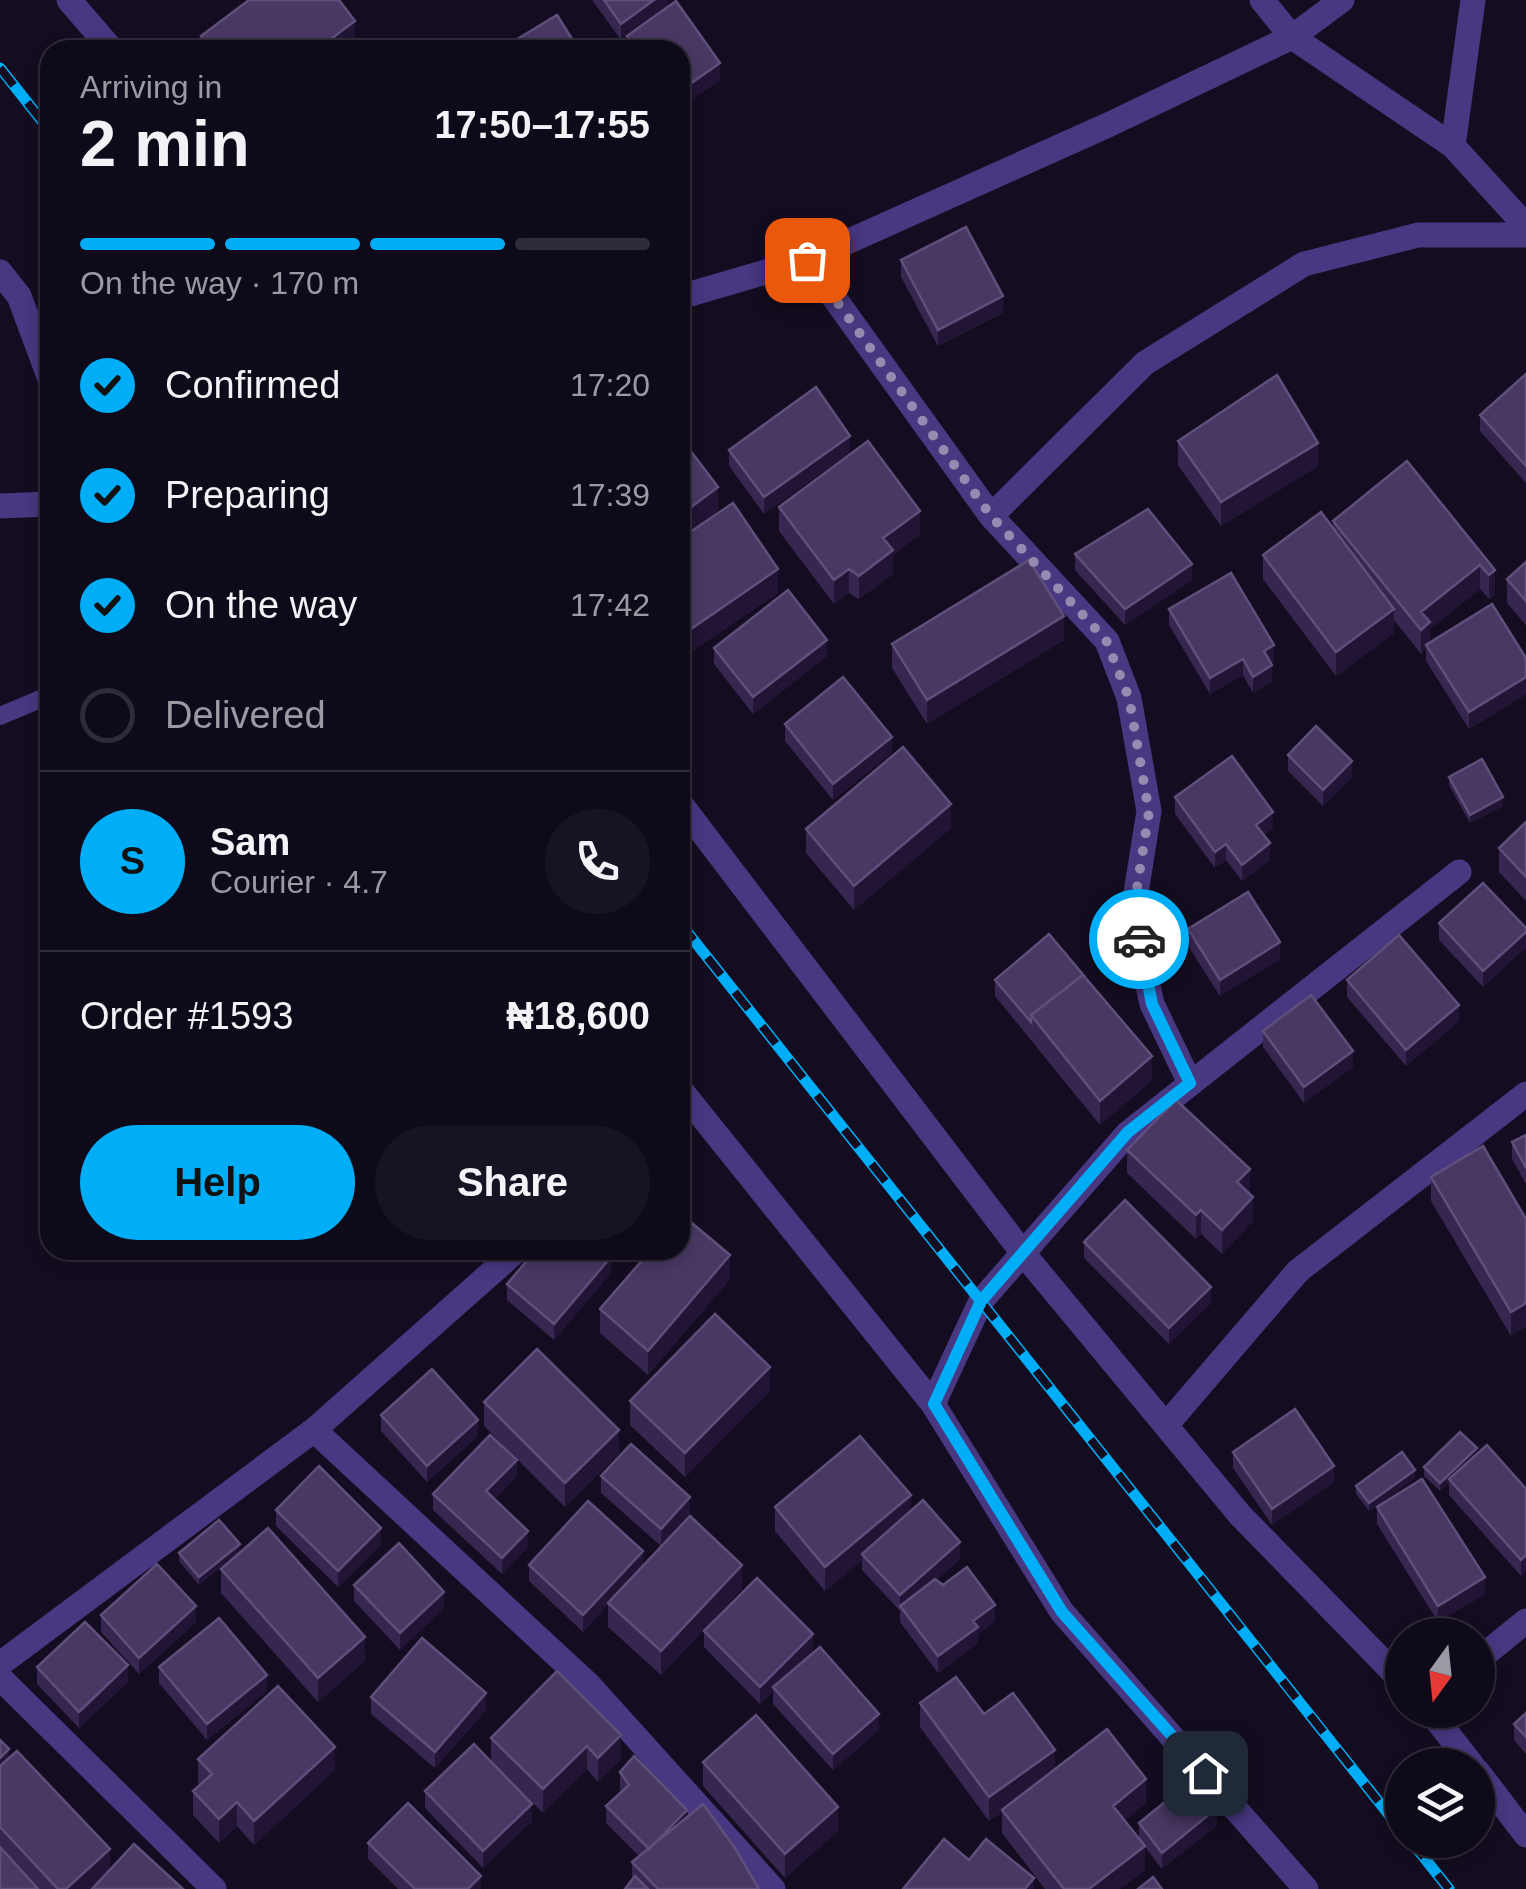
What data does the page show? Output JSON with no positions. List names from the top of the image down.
{
  "north": "bottom",
  "page": {
    "heading": ["2 min", "Arriving in", "17:50–17:55"],
    "panel": [
      "Sam",
      "Courier · 4.7",
      "Order #1593",
      "₦18,600"
    ],
    "bar": "On the way · 170 m",
    "list": [
      ["Confirmed", "17:20"],
      ["Preparing", "17:39"],
      ["On the way", "17:42"],
      "Delivered"
    ],
    "round": "S",
    "buttons": ["Help", "Share"]
  }
}
